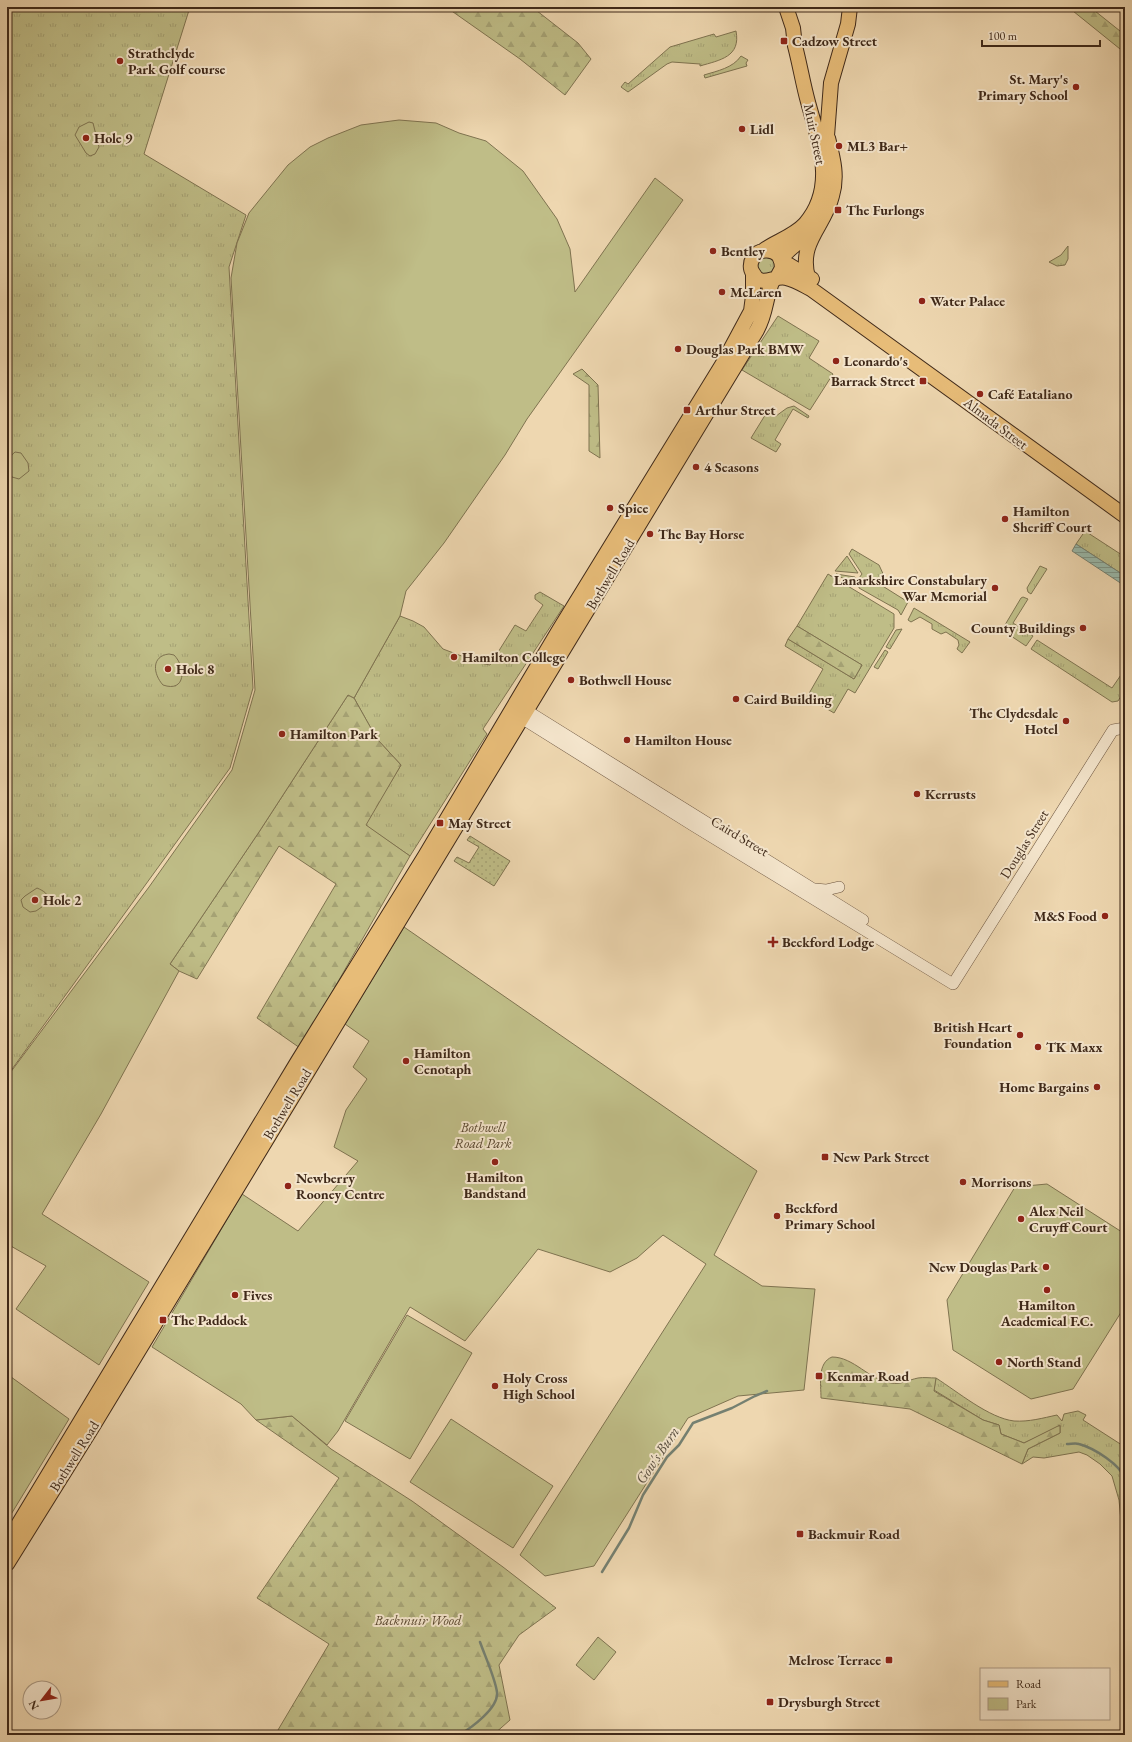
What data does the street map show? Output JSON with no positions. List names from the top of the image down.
{
  "streets": {
    "main road": ["Muir Street", "Almada Street", "Bothwell Road"],
    "street": ["Caird Street", "Douglas Street"]
  },
  "crossings": [
    ["Muir Street", "Almada Street"],
    ["Muir Street", "Bothwell Road"],
    ["Almada Street", "Bothwell Road"],
    ["Bothwell Road", "Caird Street"],
    ["Caird Street", "Douglas Street"]
  ],
  "water": ["Gow's Burn"],
  "parks": ["Bothwell Road Park", "Backmuir Wood"],
  "places": {
    "transit": [
      "Cadzow Street",
      "The Furlongs",
      "Barrack Street",
      "Arthur Street",
      "May Street",
      "New Park Street",
      "The Paddock",
      "Kenmar Road",
      "Backmuir Road",
      "Melrose Terrace",
      "Drysburgh Street"
    ],
    "other": [
      "Strathclyde Park Golf course",
      "St. Mary's Primary School",
      "Lidl",
      "Hole 9",
      "ML3 Bar+",
      "Bentley",
      "McLaren",
      "Water Palace",
      "Douglas Park BMW",
      "Leonardo's",
      "Café Eataliano",
      "4 Seasons",
      "Spice",
      "Hamilton Sheriff Court",
      "The Bay Horse",
      "Lanarkshire Constabulary War Memorial",
      "County Buildings",
      "Hamilton College",
      "Hole 8",
      "Bothwell House",
      "Caird Building",
      "The Clydesdale Hotel",
      "Hamilton Park",
      "Hamilton House",
      "Kerrusts",
      "Hole 2",
      "M&S Food",
      "British Heart Foundation",
      "TK Maxx",
      "Hamilton Cenotaph",
      "Home Bargains",
      "Hamilton Bandstand",
      "Morrisons",
      "Newberry Rooney Centre",
      "Beckford Primary School",
      "Alex Neil Cruyff Court",
      "New Douglas Park",
      "Hamilton Academical F.C.",
      "Fives",
      "North Stand",
      "Holy Cross High School"
    ],
    "health": ["Beckford Lodge"]
  },
  "legend": ["Road", "Park"],
  "scale_bar": "100 m",
  "north": "bottom left"
}
